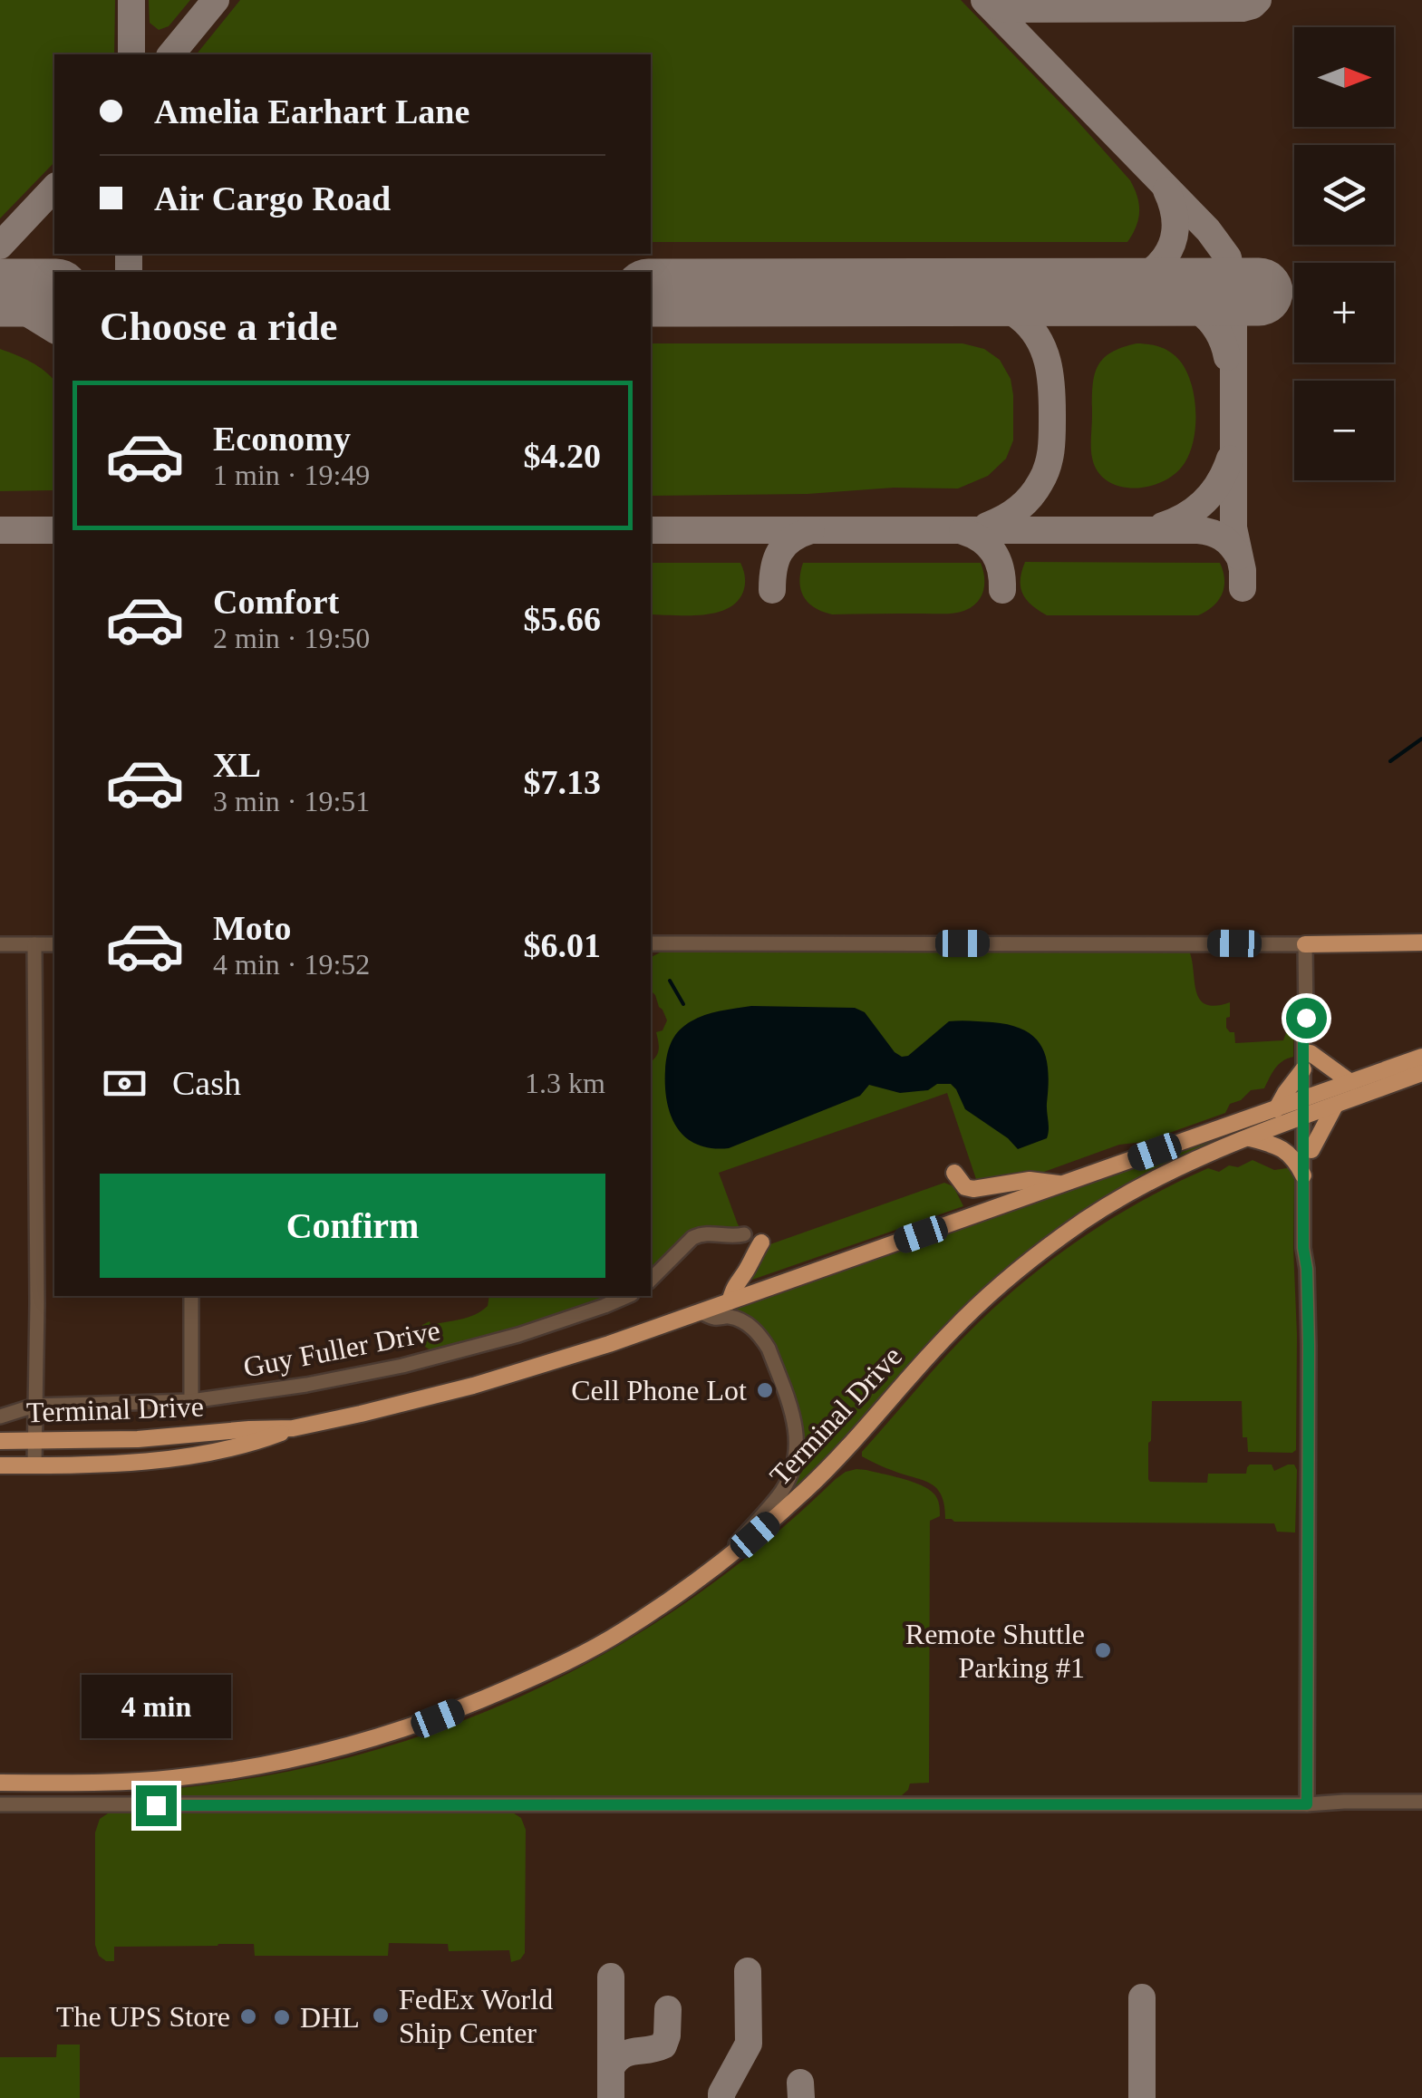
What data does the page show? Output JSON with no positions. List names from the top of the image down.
{
  "streets": {
    "main road": ["Terminal Drive"],
    "street": ["Guy Fuller Drive"]
  },
  "places": [
    "Cell Phone Lot",
    "Remote Shuttle Parking #1",
    "FedEx World Ship Center",
    "The UPS Store",
    "DHL"
  ],
  "north": "right",
  "page": {
    "map_buttons": ["+", "−"],
    "banner": ["Amelia Earhart Lane", "Air Cargo Road"],
    "heading": "Choose a ride",
    "list": [
      {
        "name": "Economy",
        "note": "1 min · 19:49",
        "value": "$4.20"
      },
      {
        "name": "Comfort",
        "note": "2 min · 19:50",
        "value": "$5.66"
      },
      {
        "name": "XL",
        "note": "3 min · 19:51",
        "value": "$7.13"
      },
      {
        "name": "Moto",
        "note": "4 min · 19:52",
        "value": "$6.01"
      }
    ],
    "pay": ["Cash", "1.3 km"],
    "buttons": "Confirm",
    "bubble": "4 min"
  }
}
